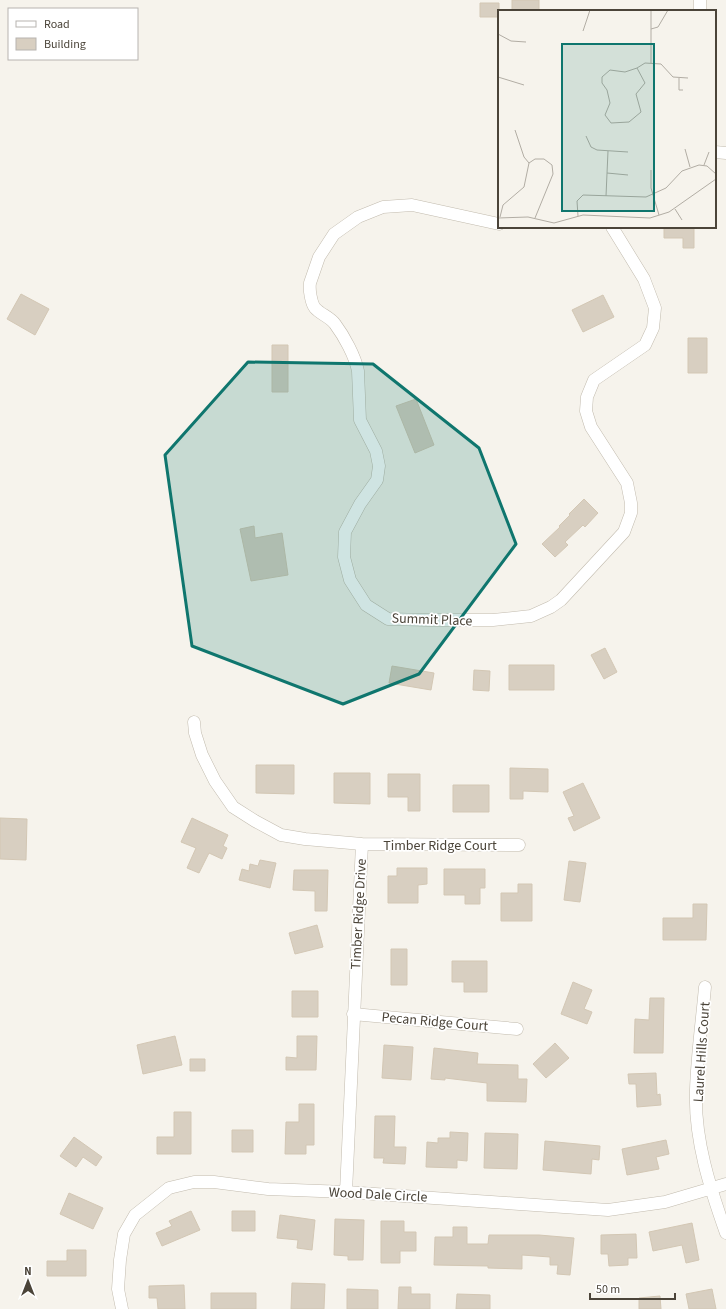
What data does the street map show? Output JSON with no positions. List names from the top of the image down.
{
  "streets": {
    "street": [
      "Summit Place",
      "Timber Ridge Court",
      "Timber Ridge Drive",
      "Pecan Ridge Court",
      "Laurel Hills Court",
      "Wood Dale Circle"
    ]
  },
  "crossings": [
    ["Timber Ridge Court", "Timber Ridge Drive"],
    ["Timber Ridge Drive", "Pecan Ridge Court"],
    ["Timber Ridge Drive", "Wood Dale Circle"],
    ["Laurel Hills Court", "Wood Dale Circle"]
  ],
  "legend": ["Road", "Building"],
  "scale_bar": "50 m",
  "north": "top"
}
